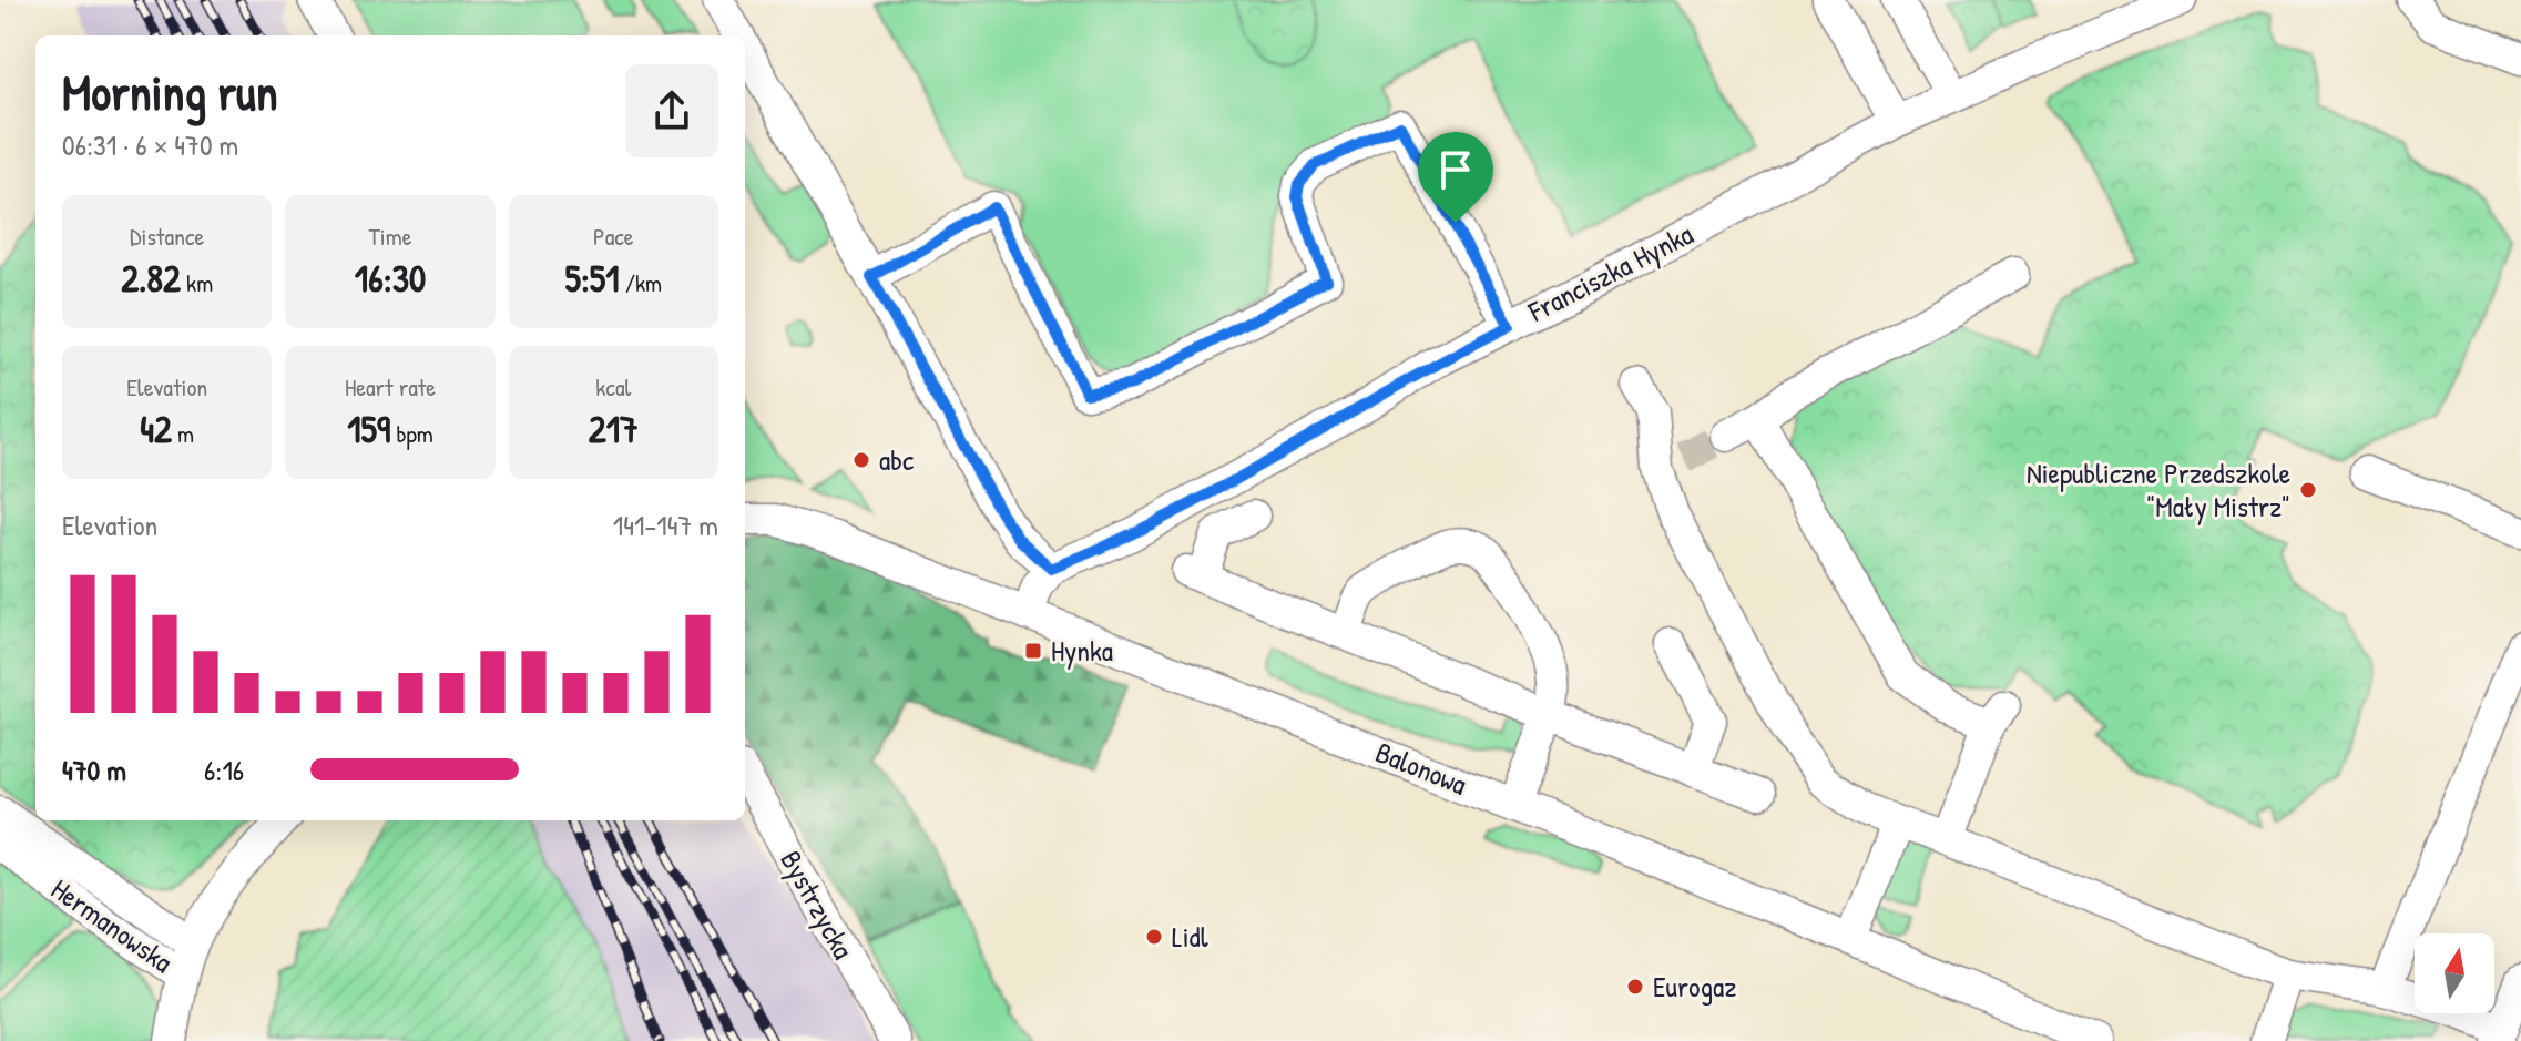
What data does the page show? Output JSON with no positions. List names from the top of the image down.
{
  "streets": {
    "street": [
      "Franciszka Hynka",
      "Balonowa",
      "Bystrzycka",
      "Hermanowska"
    ]
  },
  "places": {
    "other": [
      "abc",
      "Niepubliczne Przedszkole \"Mały Mistrz\"",
      "Lidl",
      "Eurogaz"
    ],
    "transit": ["Hynka"]
  },
  "north": "top",
  "page": {
    "heading": ["Morning run", "06:31 · 6 × 470 m"],
    "stats": [
      ["Distance", "2.82 km"],
      ["Time", "16:30"],
      ["Pace", "5:51 /km"],
      ["Elevation", "42 m"],
      ["Heart rate", "159 bpm"],
      ["kcal", "217"]
    ],
    "chart": ["Elevation", "141–147 m"],
    "list": [
      {
        "name": "470 m",
        "note": "6:16"
      }
    ]
  }
}
